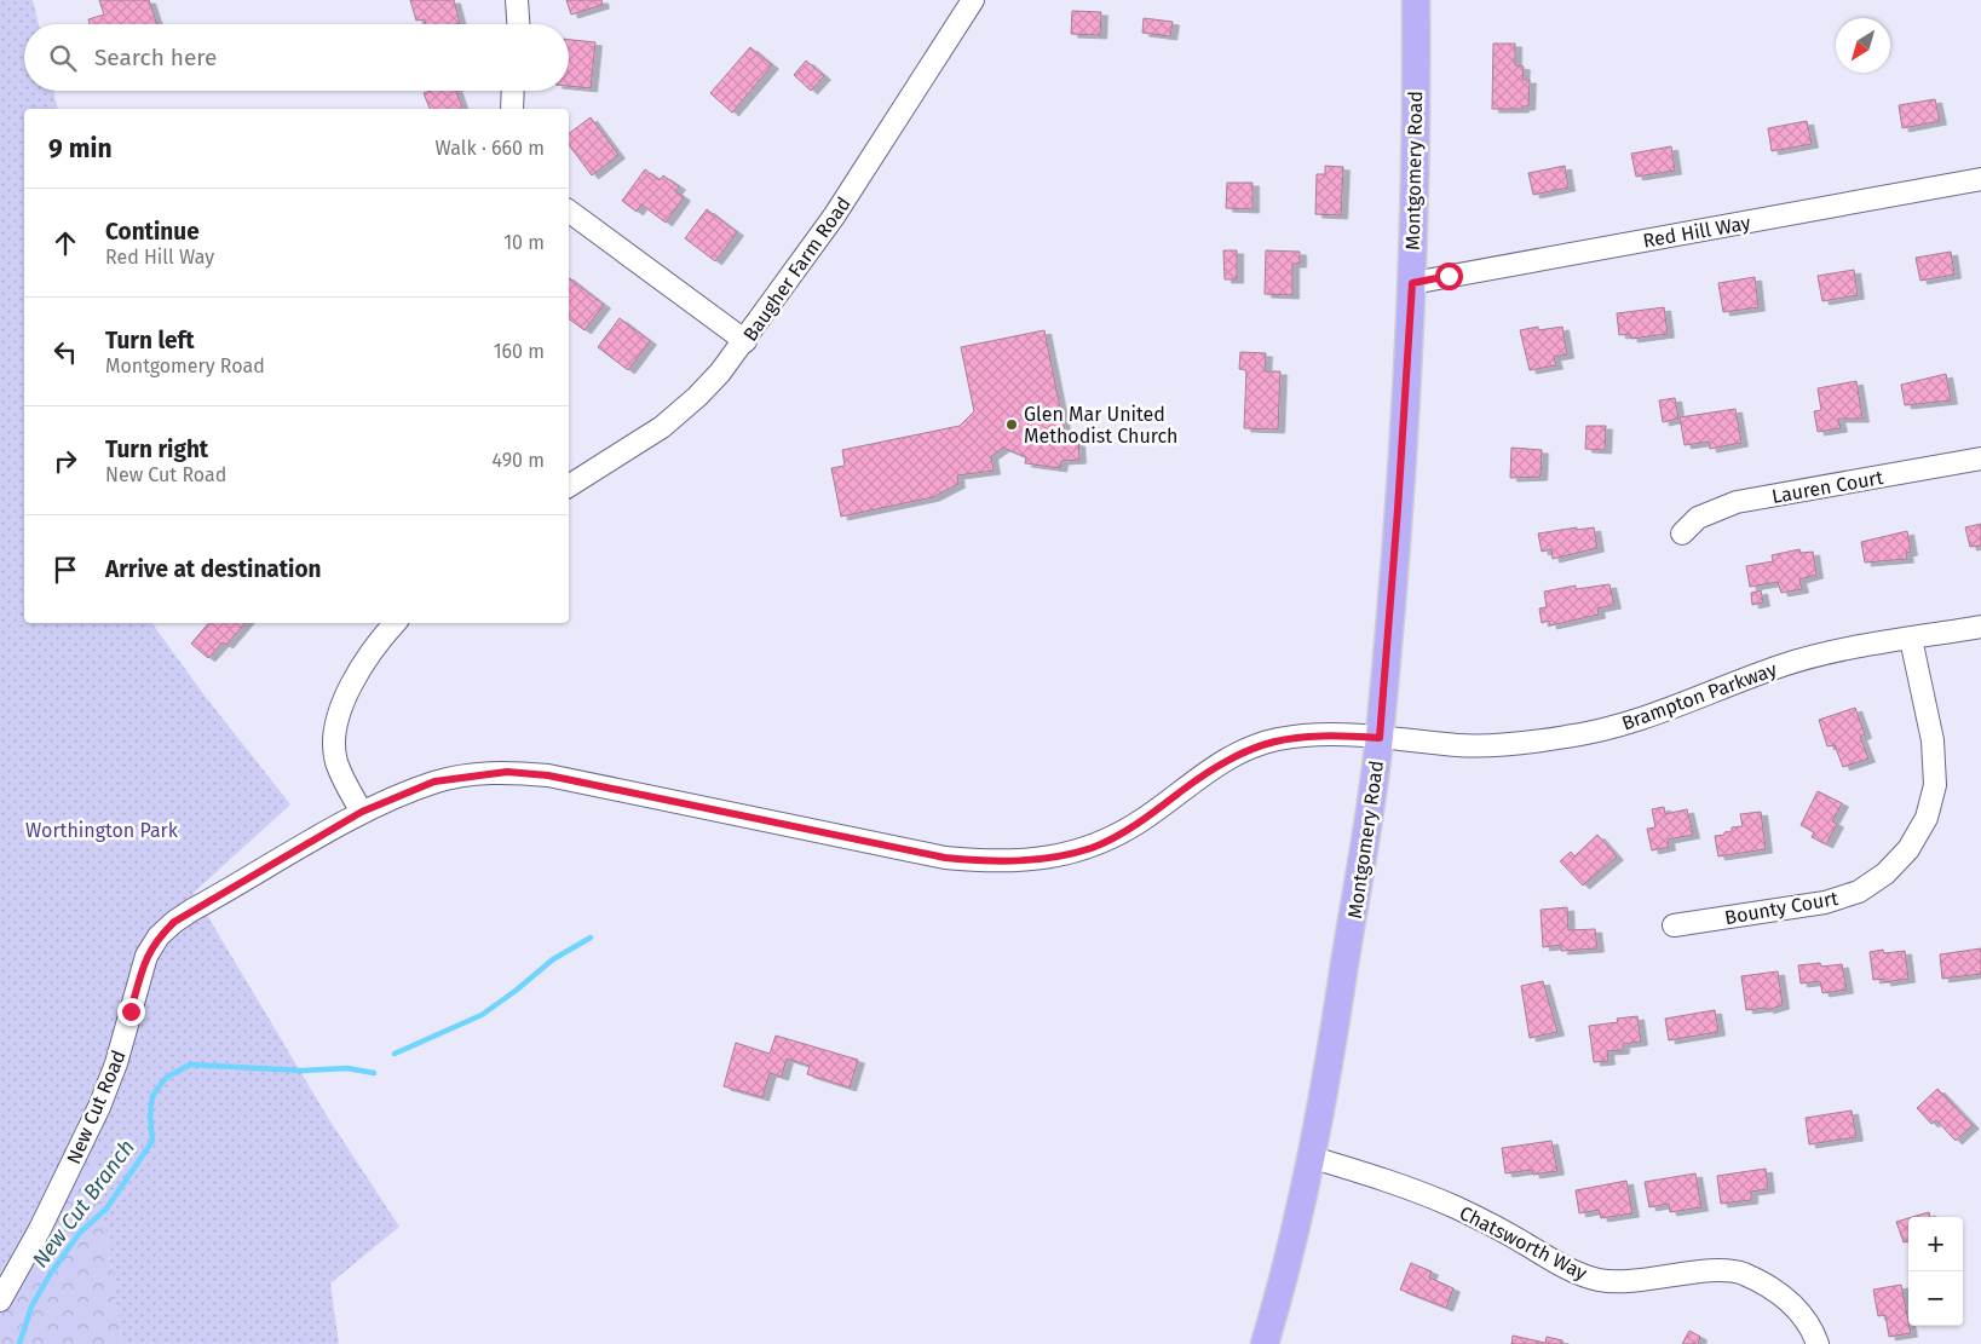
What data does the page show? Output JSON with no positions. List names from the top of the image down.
{
  "streets": {
    "main road": ["Montgomery Road"],
    "street": [
      "Red Hill Way",
      "Baugher Farm Road",
      "Lauren Court",
      "Brampton Parkway",
      "Bounty Court",
      "New Cut Road",
      "Chatsworth Way"
    ]
  },
  "crossings": [
    ["Montgomery Road", "Red Hill Way"],
    ["Montgomery Road", "Brampton Parkway"],
    ["Montgomery Road", "New Cut Road"],
    ["Montgomery Road", "Chatsworth Way"],
    ["Brampton Parkway", "Bounty Court"],
    ["Brampton Parkway", "New Cut Road"]
  ],
  "water": ["New Cut Branch"],
  "parks": ["Worthington Park"],
  "places": ["Glen Mar United Methodist Church"],
  "north": "bottom left",
  "page": {
    "search": "Search here",
    "heading": ["9 min", "Walk · 660 m"],
    "list": [
      ["Continue", "Red Hill Way", "10 m"],
      ["Turn left", "Montgomery Road", "160 m"],
      ["Turn right", "New Cut Road", "490 m"],
      "Arrive at destination"
    ],
    "map_buttons": ["+", "−"]
  }
}
